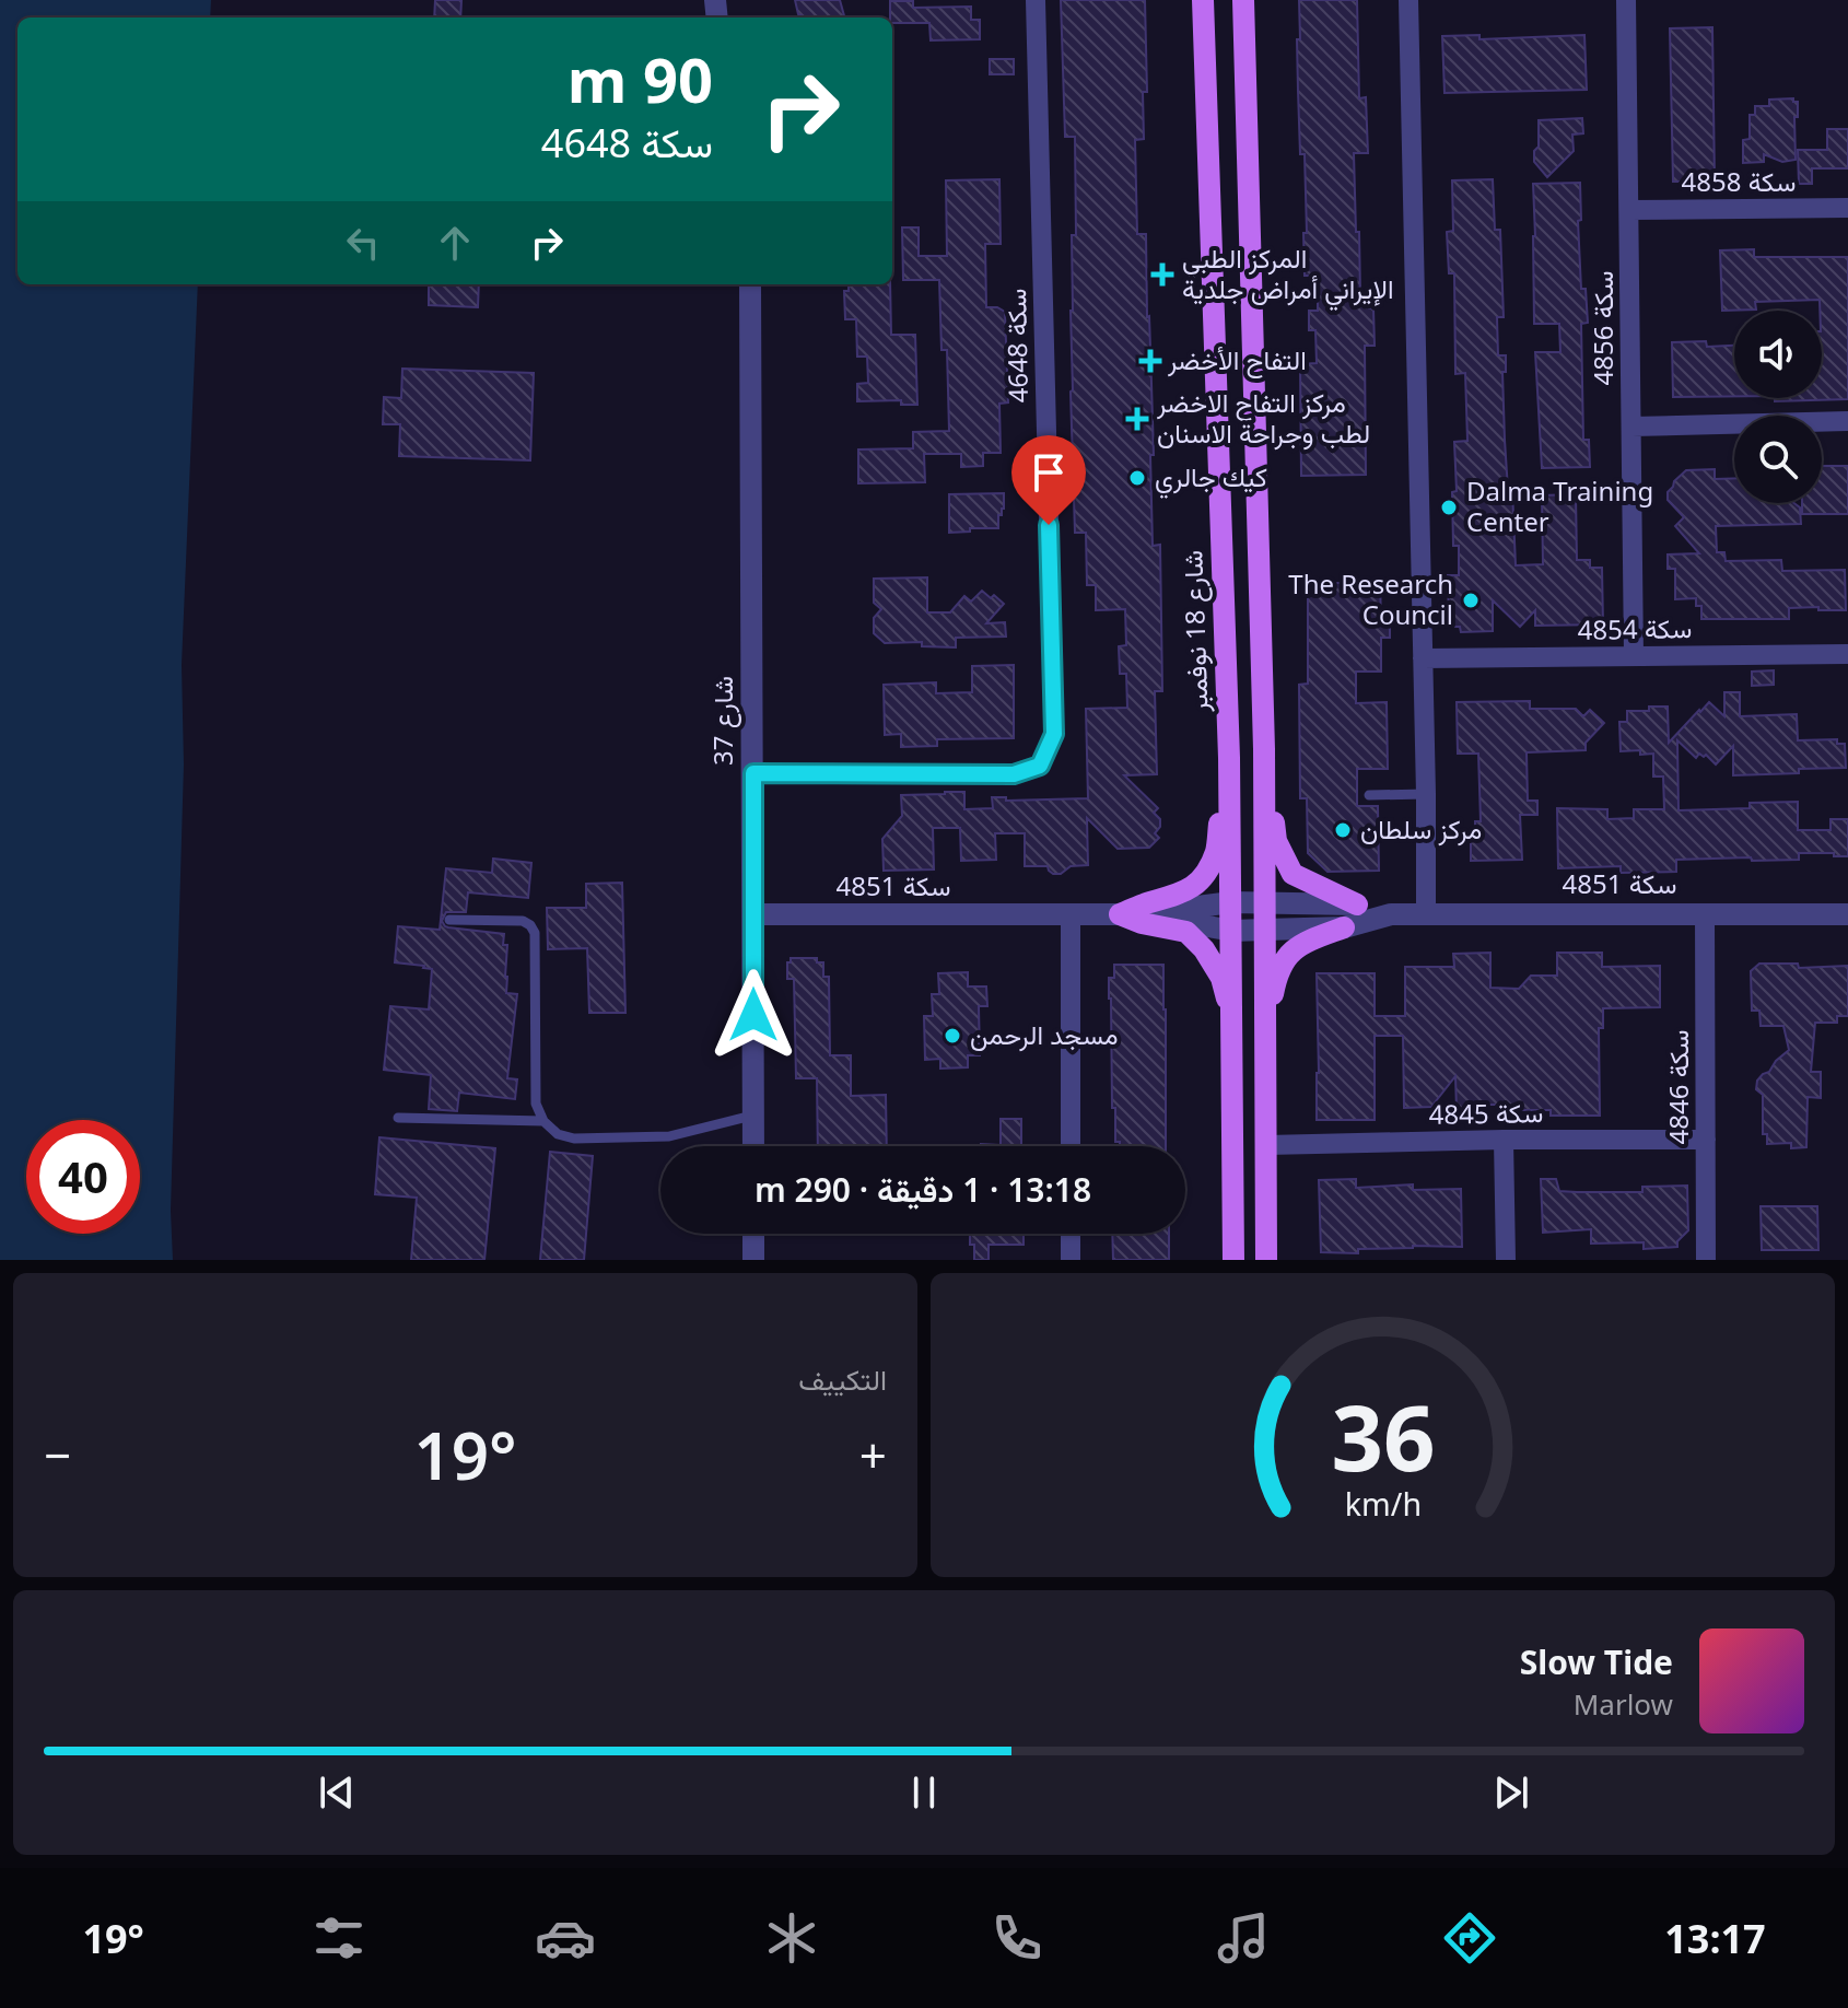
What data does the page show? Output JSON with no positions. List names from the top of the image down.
{
  "streets": {
    "main road": ["شارع 18 نوفمبر"],
    "street": [
      "سكة 4858",
      "سكة 4856",
      "سكة 4648",
      "سكة 4854",
      "شارع 37",
      "سكة 4851",
      "سكة 4846",
      "سكة 4845"
    ]
  },
  "crossings": [
    ["سكة 4858", "سكة 4856"],
    ["سكة 4856", "سكة 4854"],
    ["سكة 4648", "شارع 37"],
    ["شارع 18 نوفمبر", "سكة 4851"],
    ["شارع 37", "سكة 4851"],
    ["سكة 4851", "سكة 4846"],
    ["سكة 4846", "سكة 4845"]
  ],
  "places": {
    "health": ["المركز الطبي الإيراني أمراض جلدية", "التفاح الأخضر", "مركز التفاح الاخضر لطب وجراحة الاسنان"],
    "other": [
      "كيك جالري",
      "Dalma Training Center",
      "The Research Council",
      "مركز سلطان",
      "مسجد الرحمن"
    ]
  },
  "page": {
    "turn": ["90 m", "سكة 4648"],
    "limit": "40",
    "trip": "13:18 · 1 دقيقة · 290 m",
    "tile": "التكييف",
    "heat": ["−", "19°", "+"],
    "song": ["Slow Tide", "Marlow"],
    "tabs": ["13:17", "19°"],
    "gauge": ["36", "km/h"]
  }
}
